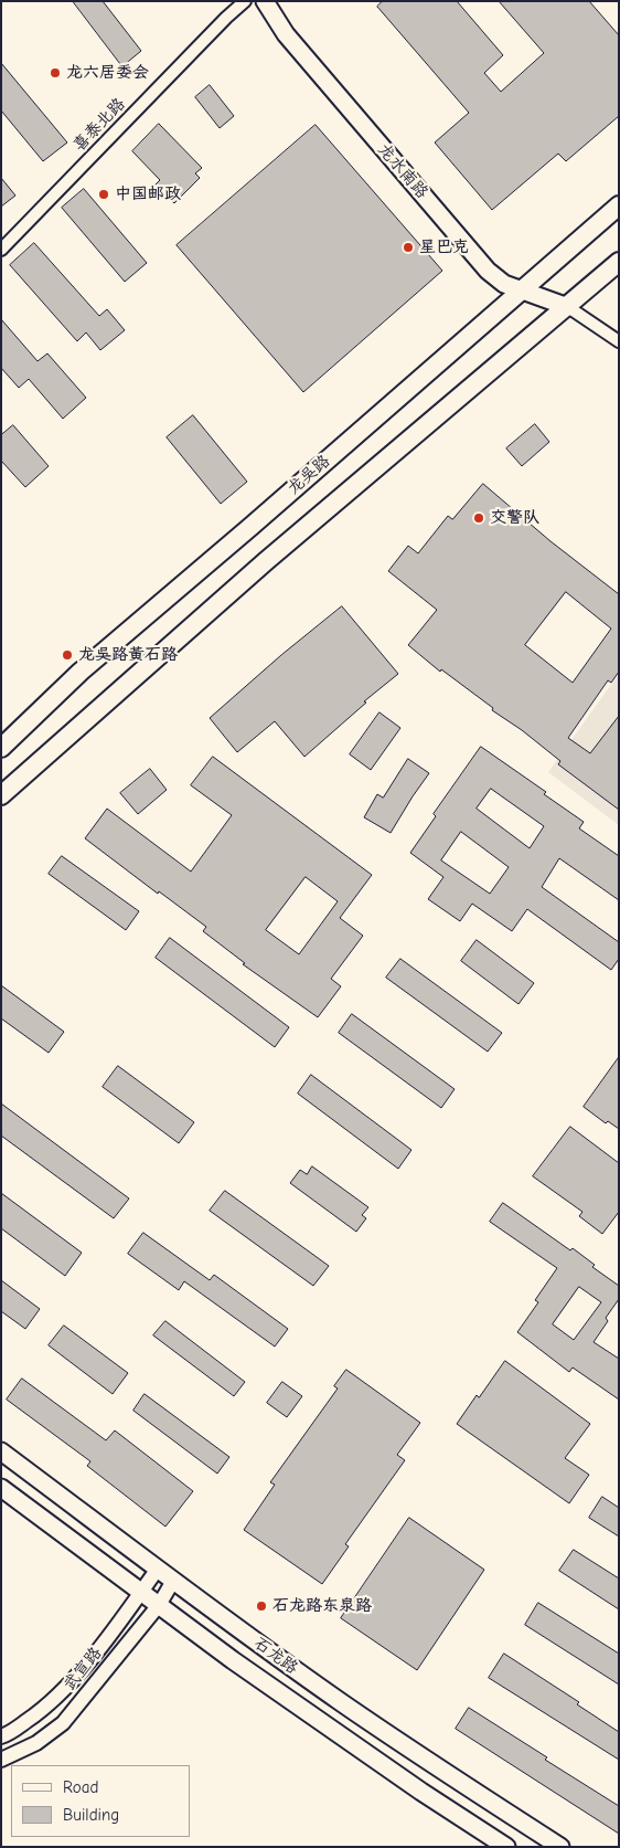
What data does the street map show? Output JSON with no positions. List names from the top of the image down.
{
  "streets": {
    "main road": ["龙水南路", "龙吴路", "石龙路"],
    "street": ["喜泰北路", "武宣路"]
  },
  "crossings": [
    ["龙水南路", "龙吴路"],
    ["石龙路", "武宣路"]
  ],
  "places": [
    "龙六居委会",
    "中国邮政",
    "星巴克",
    "交警队",
    "龙吴路黄石路",
    "石龙路东泉路"
  ],
  "legend": ["Road", "Building"]
}
